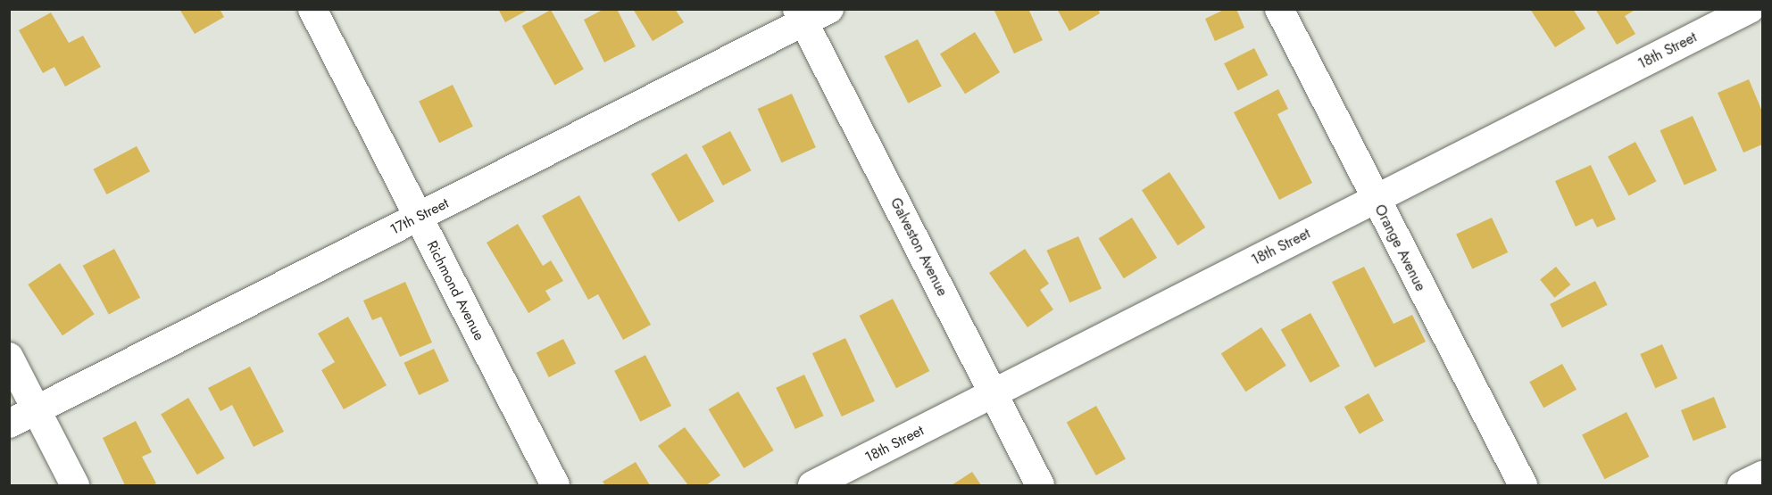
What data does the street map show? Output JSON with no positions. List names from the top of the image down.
{
  "streets": {
    "street": [
      "18th Street",
      "17th Street",
      "Galveston Avenue",
      "Orange Avenue",
      "Richmond Avenue"
    ]
  },
  "crossings": [
    ["18th Street", "Galveston Avenue"],
    ["18th Street", "Orange Avenue"],
    ["17th Street", "Galveston Avenue"],
    ["17th Street", "Richmond Avenue"]
  ]
}
